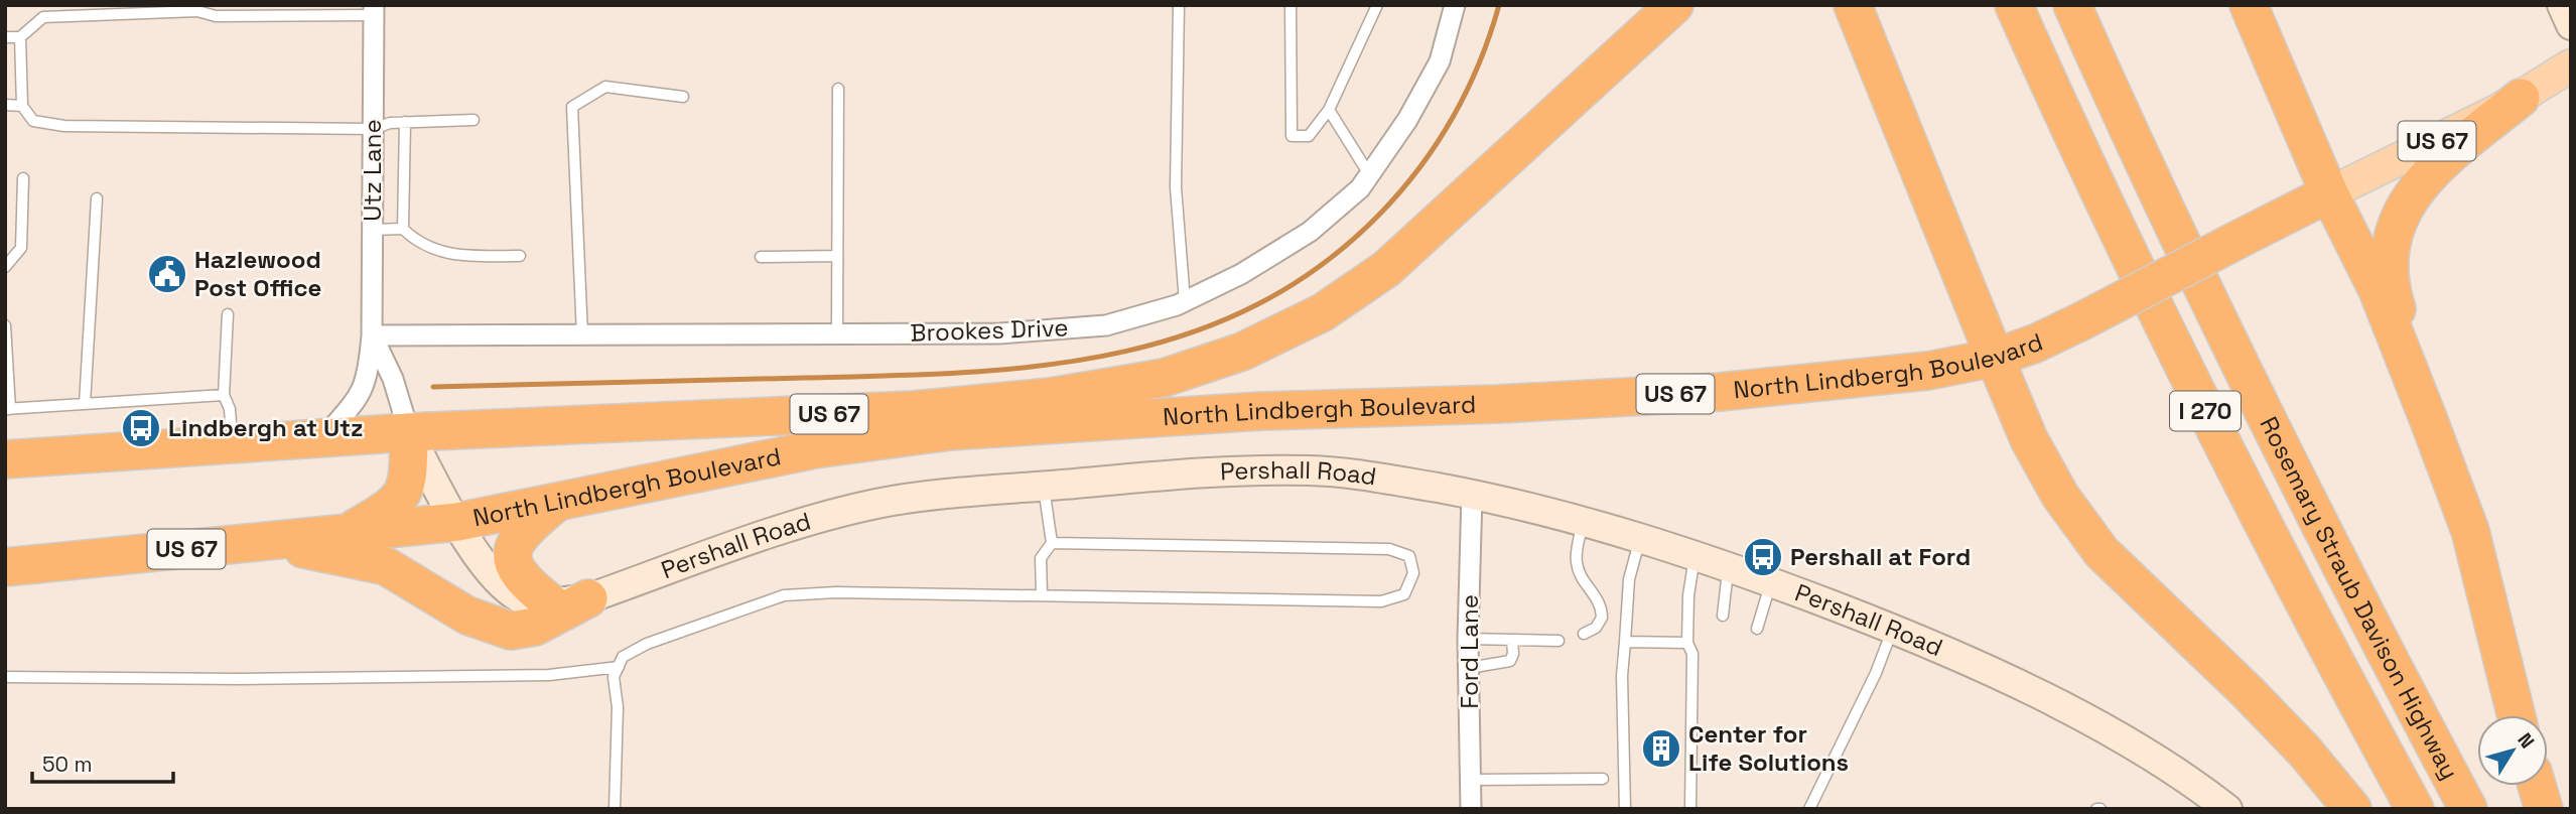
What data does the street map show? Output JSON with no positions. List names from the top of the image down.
{
  "streets": {
    "highway": [
      "US 67",
      "North Lindbergh Boulevard",
      "I 270",
      "Rosemary Straub Davison Highway"
    ],
    "street": [
      "Utz Lane",
      "Brookes Drive",
      "Pershall Road",
      "Ford Lane"
    ]
  },
  "crossings": [
    ["Utz Lane", "Brookes Drive"],
    ["Utz Lane", "North Lindbergh Boulevard"],
    ["Utz Lane", "Pershall Road"],
    ["North Lindbergh Boulevard", "Pershall Road"],
    ["Pershall Road", "Ford Lane"]
  ],
  "places": {
    "public building": ["Hazlewood Post Office"],
    "bus stop": ["Lindbergh at Utz", "Pershall at Ford"],
    "building": ["Center for Life Solutions"]
  },
  "scale_bar": "50 m",
  "north": "top right"
}
